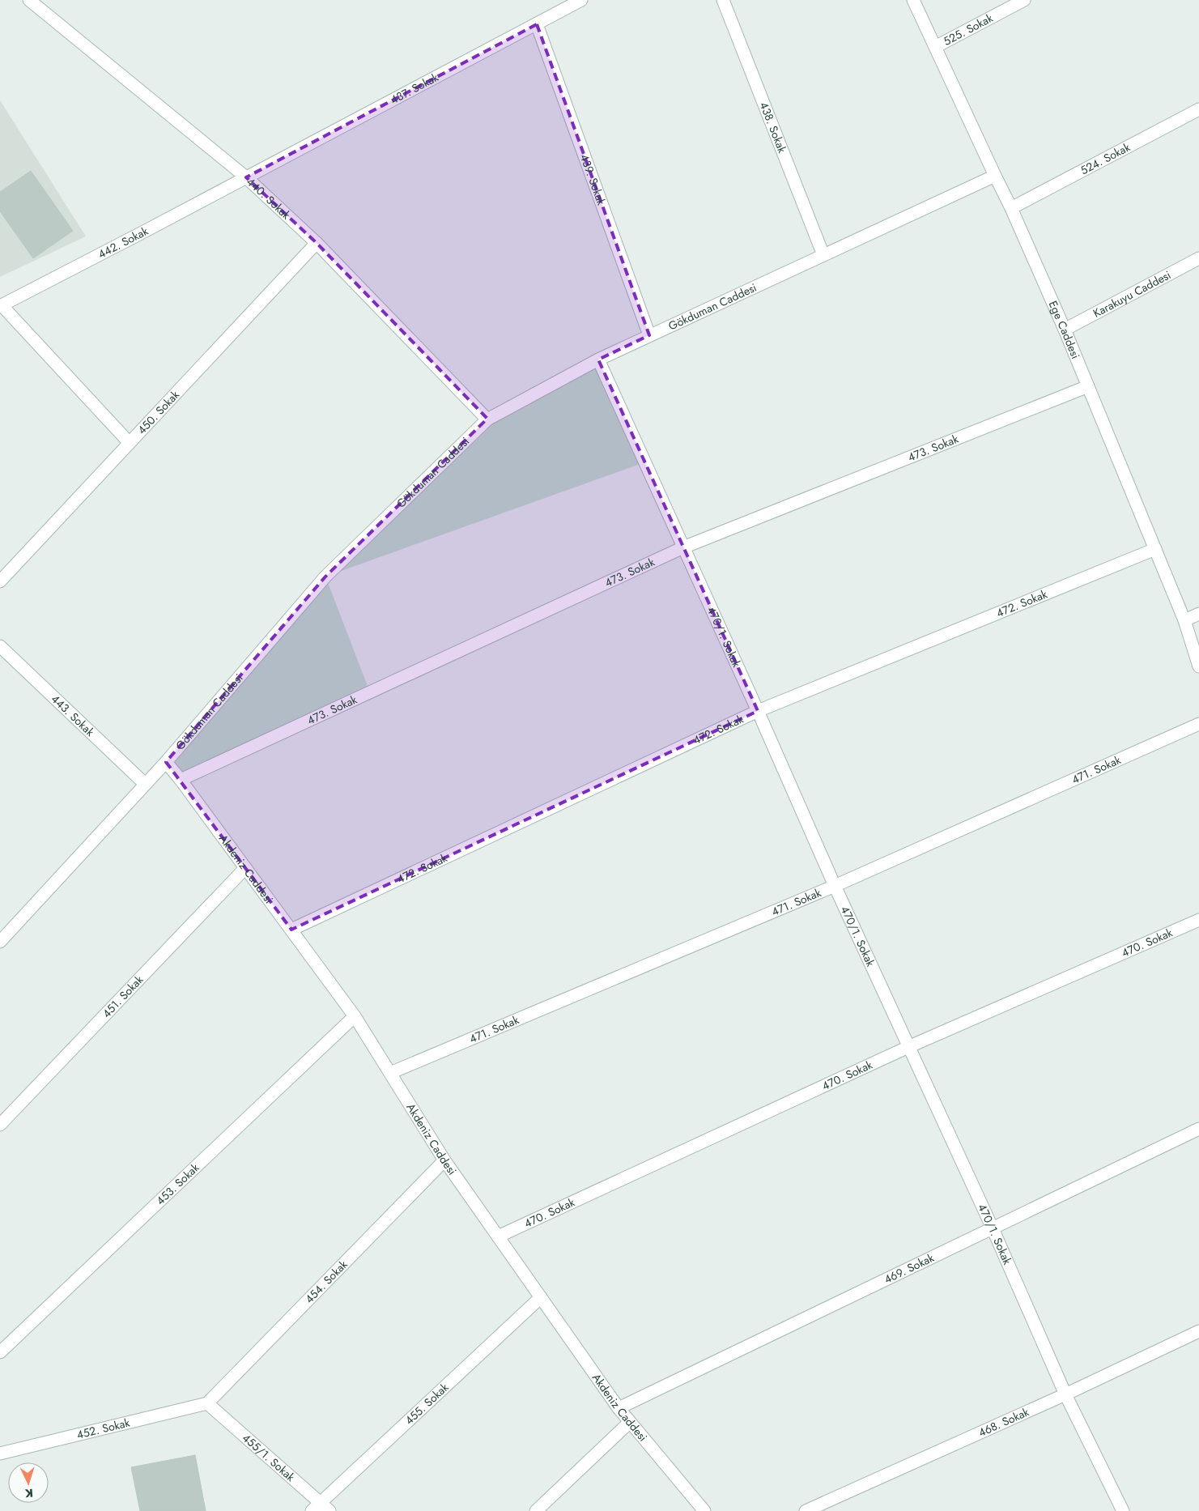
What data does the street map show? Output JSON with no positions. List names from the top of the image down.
{
  "streets": {
    "street": [
      "525. Sokak",
      "437. Sokak",
      "438. Sokak",
      "524. Sokak",
      "439. Sokak",
      "440. Sokak",
      "442. Sokak",
      "Karakuyu Caddesi",
      "Gökduman Caddesi",
      "Ege Caddesi",
      "450. Sokak",
      "473. Sokak",
      "472. Sokak",
      "470/1. Sokak",
      "443. Sokak",
      "471. Sokak",
      "Akdeniz Caddesi",
      "470. Sokak",
      "451. Sokak",
      "453. Sokak",
      "469. Sokak",
      "454. Sokak",
      "455. Sokak",
      "468. Sokak",
      "452. Sokak",
      "455/1. Sokak"
    ]
  },
  "crossings": [
    ["525. Sokak", "Ege Caddesi"],
    ["437. Sokak", "439. Sokak"],
    ["437. Sokak", "440. Sokak"],
    ["437. Sokak", "442. Sokak"],
    ["438. Sokak", "Gökduman Caddesi"],
    ["524. Sokak", "Ege Caddesi"],
    ["439. Sokak", "Gökduman Caddesi"],
    ["440. Sokak", "442. Sokak"],
    ["440. Sokak", "Gökduman Caddesi"],
    ["440. Sokak", "450. Sokak"],
    ["Karakuyu Caddesi", "Ege Caddesi"],
    ["Gökduman Caddesi", "Ege Caddesi"],
    ["Gökduman Caddesi", "470/1. Sokak"],
    ["Gökduman Caddesi", "443. Sokak"],
    ["Gökduman Caddesi", "Akdeniz Caddesi"],
    ["Ege Caddesi", "473. Sokak"],
    ["Ege Caddesi", "472. Sokak"],
    ["473. Sokak", "470/1. Sokak"],
    ["473. Sokak", "Akdeniz Caddesi"],
    ["472. Sokak", "470/1. Sokak"],
    ["472. Sokak", "Akdeniz Caddesi"],
    ["470/1. Sokak", "471. Sokak"],
    ["470/1. Sokak", "470. Sokak"],
    ["470/1. Sokak", "469. Sokak"],
    ["470/1. Sokak", "468. Sokak"],
    ["471. Sokak", "Akdeniz Caddesi"],
    ["Akdeniz Caddesi", "470. Sokak"],
    ["Akdeniz Caddesi", "451. Sokak"],
    ["Akdeniz Caddesi", "453. Sokak"],
    ["Akdeniz Caddesi", "469. Sokak"],
    ["Akdeniz Caddesi", "454. Sokak"],
    ["Akdeniz Caddesi", "455. Sokak"],
    ["454. Sokak", "452. Sokak"],
    ["454. Sokak", "455/1. Sokak"],
    ["455. Sokak", "455/1. Sokak"],
    ["452. Sokak", "455/1. Sokak"]
  ],
  "north": "bottom"
}
